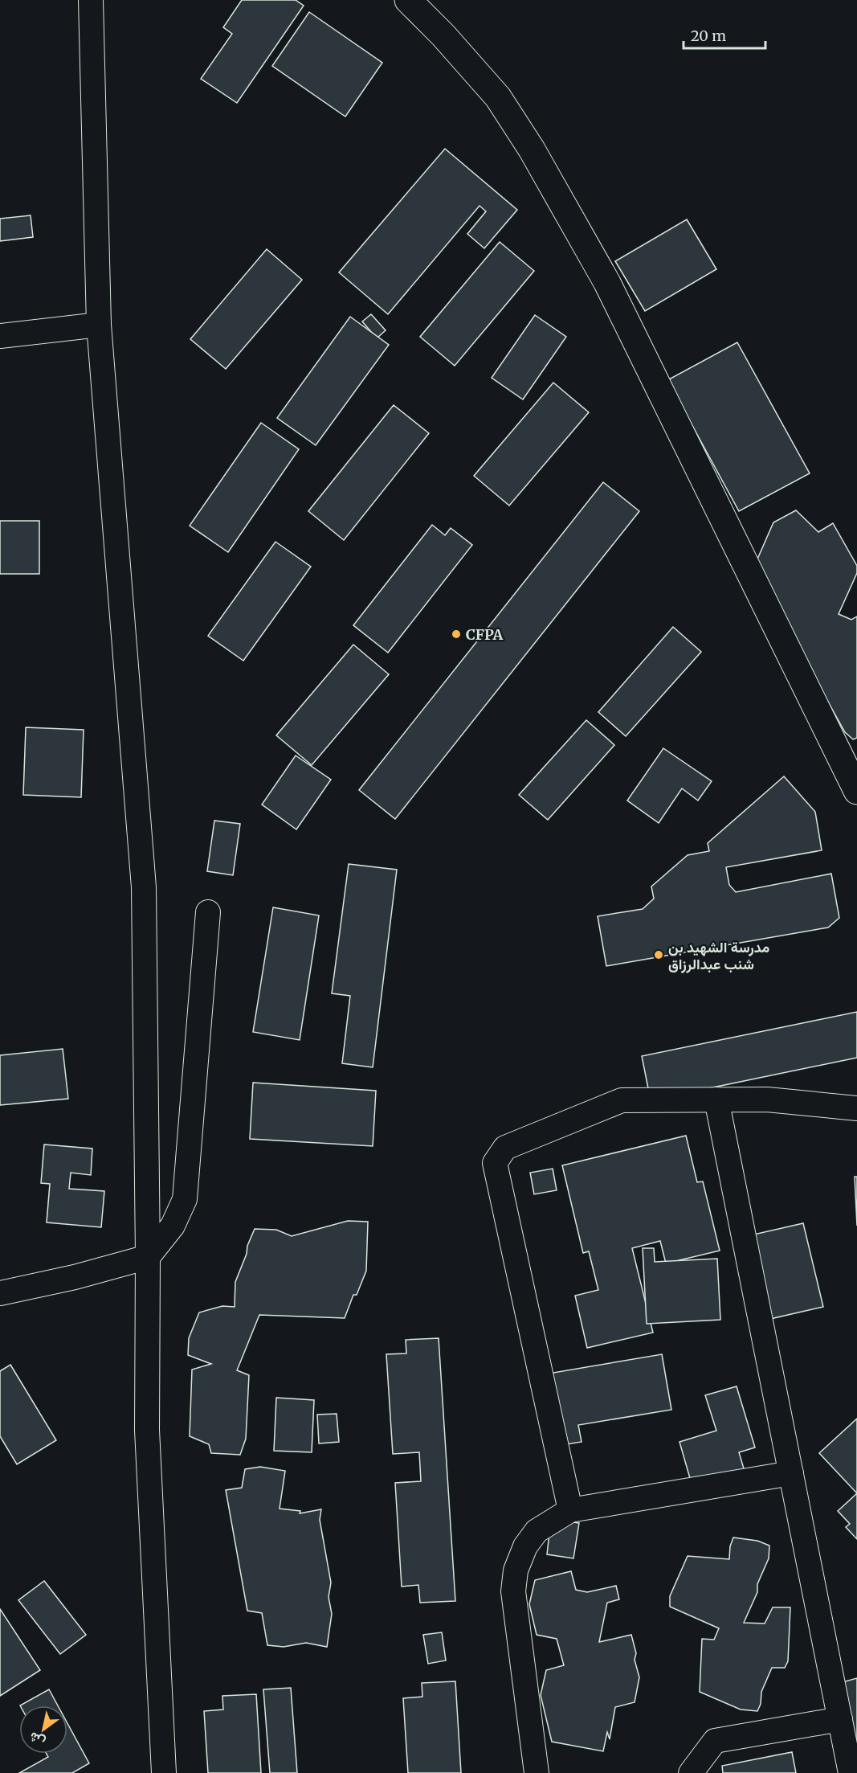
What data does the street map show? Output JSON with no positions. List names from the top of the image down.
{
  "places": ["CFPA", "مدرسة الشهيد بن شنب عبدالرزاق"],
  "scale_bar": "20 m",
  "north": "bottom left"
}
